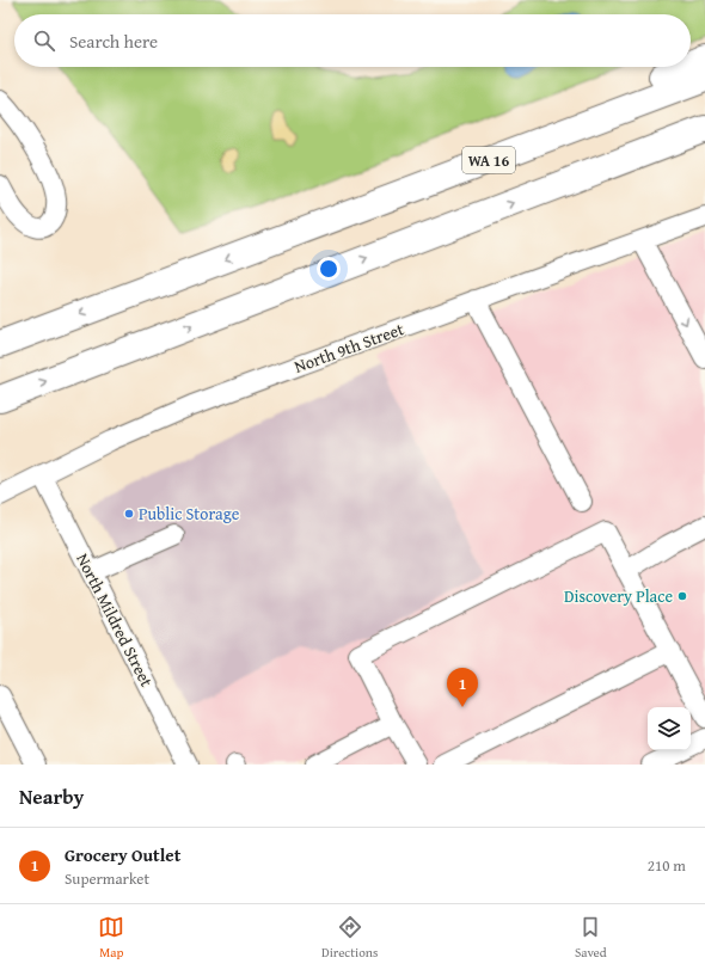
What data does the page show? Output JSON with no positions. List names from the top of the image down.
{
  "streets": {
    "highway": ["WA 16"],
    "street": ["North 9th Street", "North Mildred Street"]
  },
  "crossings": [
    ["North 9th Street", "North Mildred Street"]
  ],
  "places": ["Public Storage", "Discovery Place"],
  "page": {
    "search": "Search here",
    "pins": "1",
    "heading": "Nearby",
    "list": [
      {
        "mark": "1",
        "name": "Grocery Outlet",
        "note": "Supermarket",
        "value": "210 m"
      }
    ],
    "nav": ["Map", "Directions", "Saved"]
  }
}
